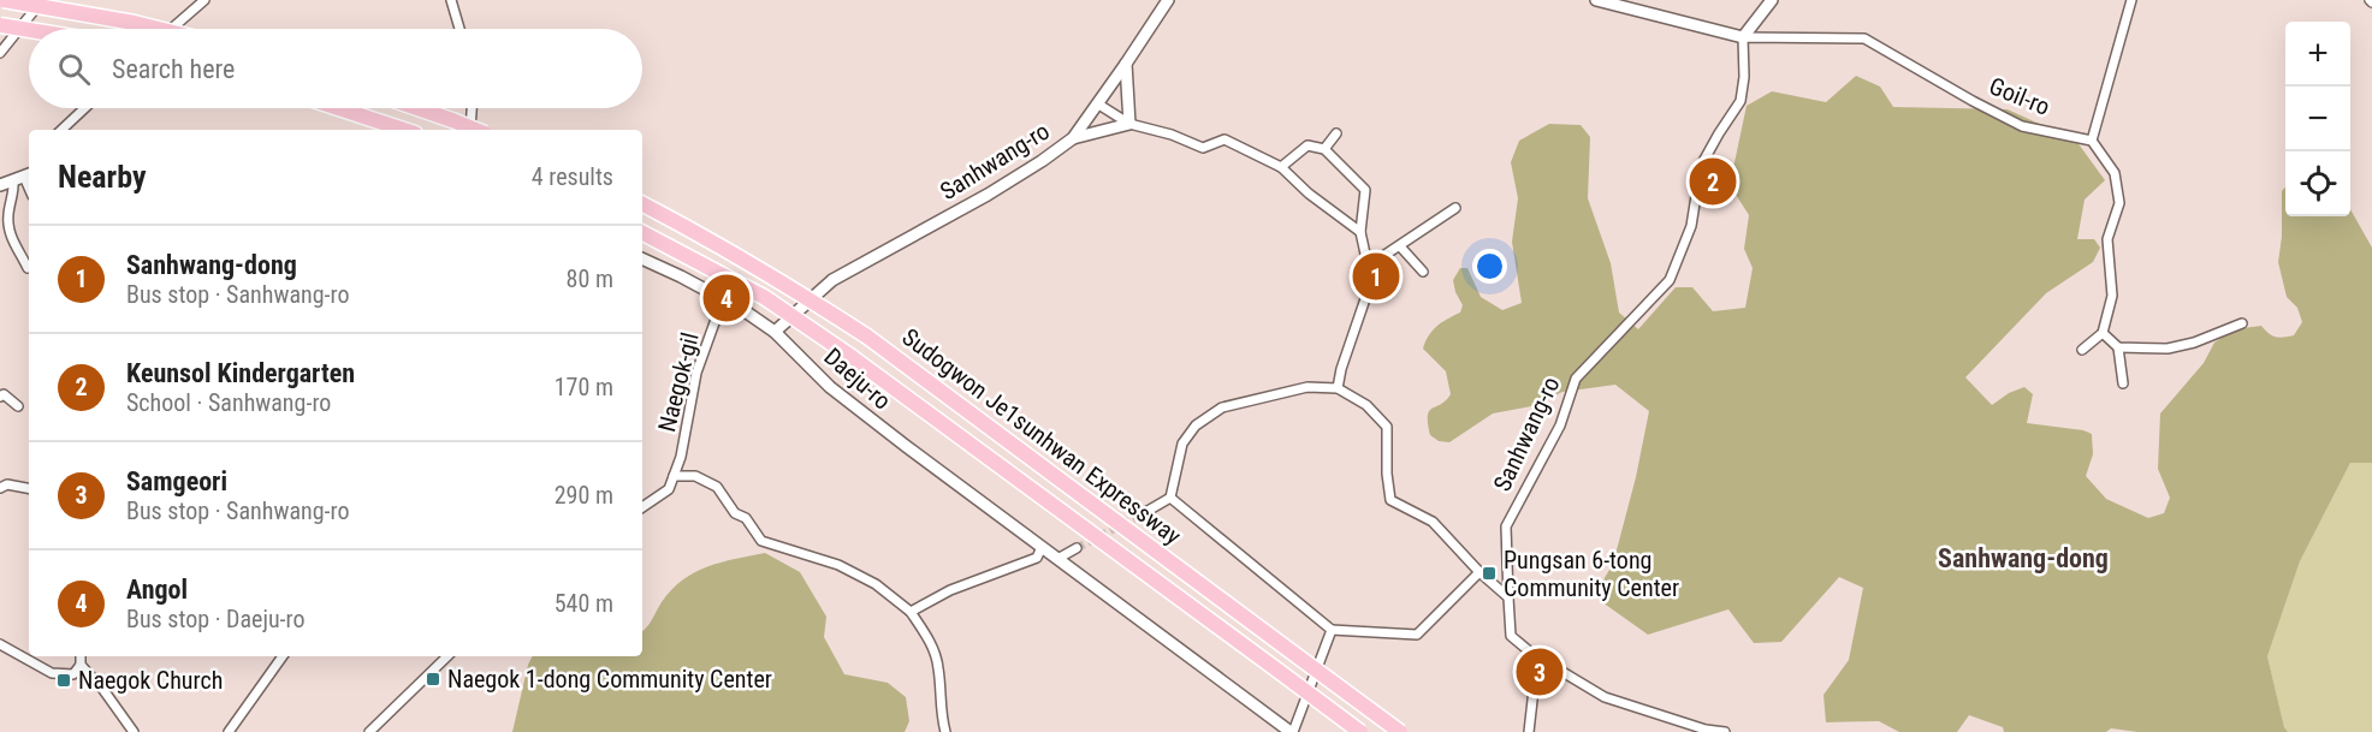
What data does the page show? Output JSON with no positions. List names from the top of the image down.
{
  "streets": {
    "highway": ["Sudogwon Je1sunhwan Expressway"],
    "street": [
      "Goil-ro",
      "Sanhwang-ro",
      "Daeju-ro",
      "Naegok-gil"
    ]
  },
  "crossings": [
    ["Goil-ro", "Sanhwang-ro"],
    ["Sanhwang-ro", "Daeju-ro"],
    ["Daeju-ro", "Naegok-gil"]
  ],
  "districts": ["Sanhwang-dong"],
  "places": {
    "transit": ["Pungsan 6-tong Community Center", "Naegok 1-dong Community Center", "Naegok Church"]
  },
  "page": {
    "map_buttons": ["+", "−"],
    "search": "Search here",
    "heading": ["Nearby", "4 results"],
    "pins": [
      "2",
      "1",
      "4",
      "3"
    ],
    "list": [
      {
        "mark": "1",
        "name": "Sanhwang-dong",
        "note": "Bus stop · Sanhwang-ro",
        "value": "80 m"
      },
      {
        "mark": "2",
        "name": "Keunsol Kindergarten",
        "note": "School · Sanhwang-ro",
        "value": "170 m"
      },
      {
        "mark": "3",
        "name": "Samgeori",
        "note": "Bus stop · Sanhwang-ro",
        "value": "290 m"
      },
      {
        "mark": "4",
        "name": "Angol",
        "note": "Bus stop · Daeju-ro",
        "value": "540 m"
      }
    ]
  }
}
